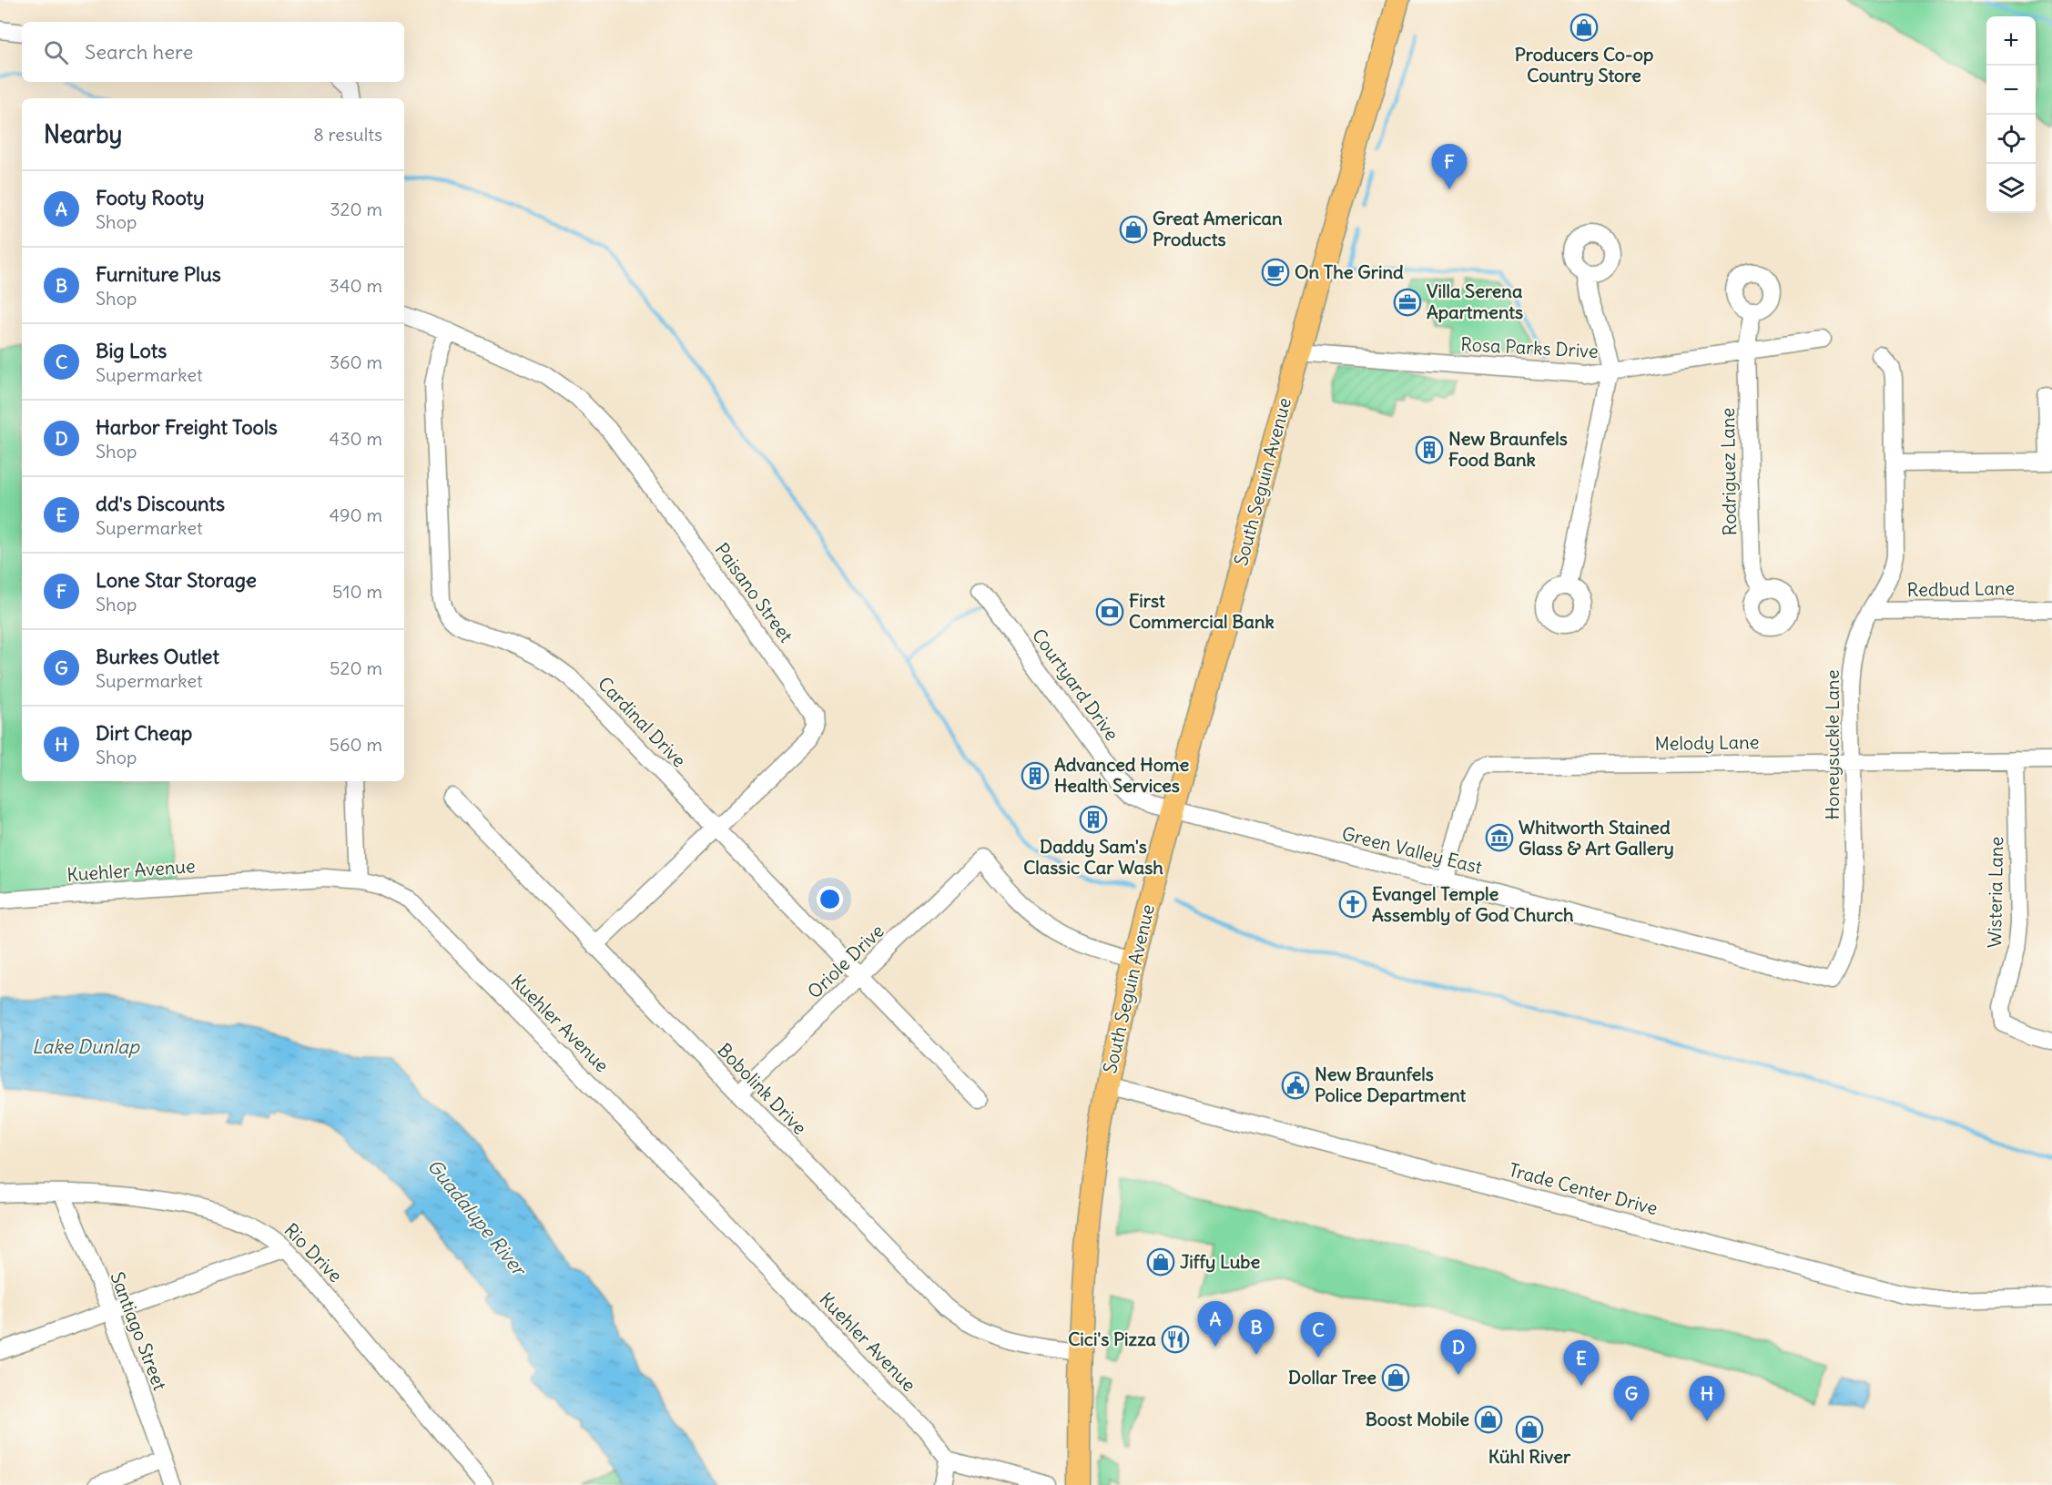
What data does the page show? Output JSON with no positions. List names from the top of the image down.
{
  "streets": {
    "main road": ["South Seguin Avenue"],
    "street": [
      "Rosa Parks Drive",
      "Rodriguez Lane",
      "Redbud Lane",
      "Paisano Street",
      "Courtyard Drive",
      "Cardinal Drive",
      "Melody Lane",
      "Honeysuckle Lane",
      "Green Valley East",
      "Kuehler Avenue",
      "Wisteria Lane",
      "Oriole Drive",
      "Bobolink Drive",
      "Trade Center Drive",
      "Rio Drive",
      "Santiago Street"
    ]
  },
  "crossings": [
    ["Rosa Parks Drive", "Rodriguez Lane"],
    ["Rosa Parks Drive", "South Seguin Avenue"],
    ["South Seguin Avenue", "Courtyard Drive"],
    ["South Seguin Avenue", "Green Valley East"],
    ["South Seguin Avenue", "Oriole Drive"],
    ["South Seguin Avenue", "Bobolink Drive"],
    ["South Seguin Avenue", "Trade Center Drive"],
    ["Redbud Lane", "Honeysuckle Lane"],
    ["Paisano Street", "Cardinal Drive"],
    ["Paisano Street", "Bobolink Drive"],
    ["Courtyard Drive", "Green Valley East"],
    ["Cardinal Drive", "Oriole Drive"],
    ["Melody Lane", "Honeysuckle Lane"],
    ["Melody Lane", "Green Valley East"],
    ["Melody Lane", "Wisteria Lane"],
    ["Honeysuckle Lane", "Green Valley East"],
    ["Oriole Drive", "Bobolink Drive"],
    ["Rio Drive", "Santiago Street"]
  ],
  "water": ["Lake Dunlap", "Guadalupe River"],
  "places": {
    "shop": [
      "Producers Co-op Country Store",
      "Great American Products",
      "Jiffy Lube",
      "Dollar Tree",
      "Boost Mobile",
      "Kühl River"
    ],
    "cafe": ["On The Grind"],
    "office": ["Villa Serena Apartments"],
    "building": ["New Braunfels Food Bank", "Advanced Home Health Services", "Daddy Sam's Classic Car Wash"],
    "bank": ["First Commercial Bank"],
    "museum": ["Whitworth Stained Glass & Art Gallery"],
    "church": ["Evangel Temple Assembly of God Church"],
    "public building": ["New Braunfels Police Department"],
    "restaurant": ["Cici's Pizza"]
  },
  "page": {
    "map_buttons": ["+", "−"],
    "search": "Search here",
    "heading": ["Nearby", "8 results"],
    "pins": [
      "F",
      "A",
      "B",
      "C",
      "D",
      "E",
      "G",
      "H"
    ],
    "list": [
      {
        "mark": "A",
        "name": "Footy Rooty",
        "note": "Shop",
        "value": "320 m"
      },
      {
        "mark": "B",
        "name": "Furniture Plus",
        "note": "Shop",
        "value": "340 m"
      },
      {
        "mark": "C",
        "name": "Big Lots",
        "note": "Supermarket",
        "value": "360 m"
      },
      {
        "mark": "D",
        "name": "Harbor Freight Tools",
        "note": "Shop",
        "value": "430 m"
      },
      {
        "mark": "E",
        "name": "dd's Discounts",
        "note": "Supermarket",
        "value": "490 m"
      },
      {
        "mark": "F",
        "name": "Lone Star Storage",
        "note": "Shop",
        "value": "510 m"
      },
      {
        "mark": "G",
        "name": "Burkes Outlet",
        "note": "Supermarket",
        "value": "520 m"
      },
      {
        "mark": "H",
        "name": "Dirt Cheap",
        "note": "Shop",
        "value": "560 m"
      }
    ]
  }
}
